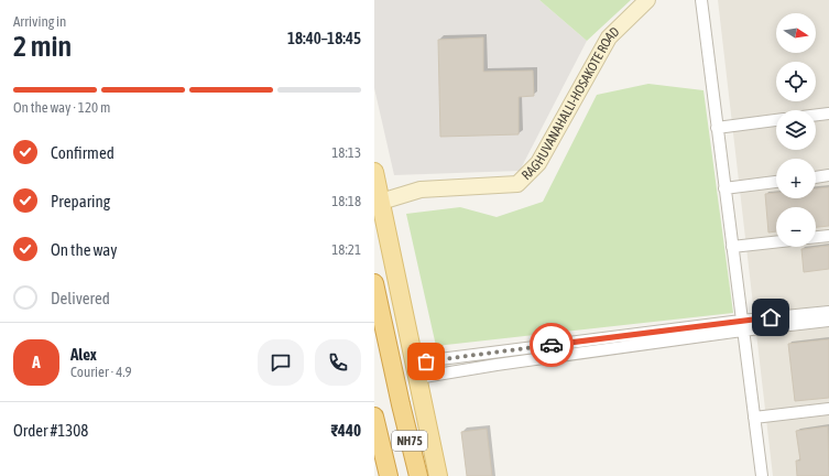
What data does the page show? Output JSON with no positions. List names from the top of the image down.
{
  "streets": {
    "highway": ["NH75"],
    "main road": ["RAGHUVANAHALLI-HOSAKOTE ROAD"]
  },
  "north": "right",
  "page": {
    "heading": ["2 min", "Arriving in", "18:40–18:45"],
    "panel": [
      "Alex",
      "Courier · 4.9",
      "Order #1308",
      "₹440"
    ],
    "map_buttons": ["+", "−"],
    "bar": "On the way · 120 m",
    "list": [
      ["Confirmed", "18:13"],
      ["Preparing", "18:18"],
      ["On the way", "18:21"],
      "Delivered"
    ],
    "round": "A"
  }
}
